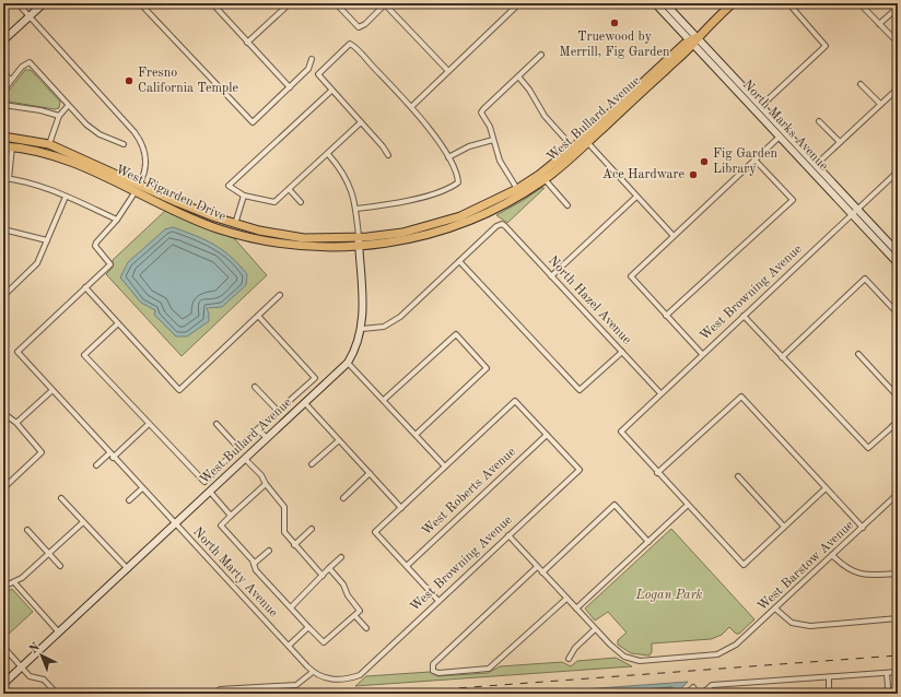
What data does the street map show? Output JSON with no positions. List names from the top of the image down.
{
  "streets": {
    "main road": ["West Bullard Avenue", "North Marks Avenue", "West Figarden Drive"],
    "street": [
      "West Browning Avenue",
      "North Hazel Avenue",
      "West Roberts Avenue",
      "West Barstow Avenue",
      "North Marty Avenue"
    ]
  },
  "crossings": [
    ["West Bullard Avenue", "North Marks Avenue"],
    ["West Bullard Avenue", "West Figarden Drive"],
    ["West Bullard Avenue", "North Marty Avenue"],
    ["North Marks Avenue", "West Browning Avenue"],
    ["West Browning Avenue", "North Hazel Avenue"],
    ["West Browning Avenue", "West Roberts Avenue"],
    ["West Browning Avenue", "North Marty Avenue"]
  ],
  "parks": ["Logan Park"],
  "places": [
    "Truewood by Merrill, Fig Garden",
    "Fresno California Temple",
    "Fig Garden Library",
    "Ace Hardware"
  ],
  "north": "top left"
}
